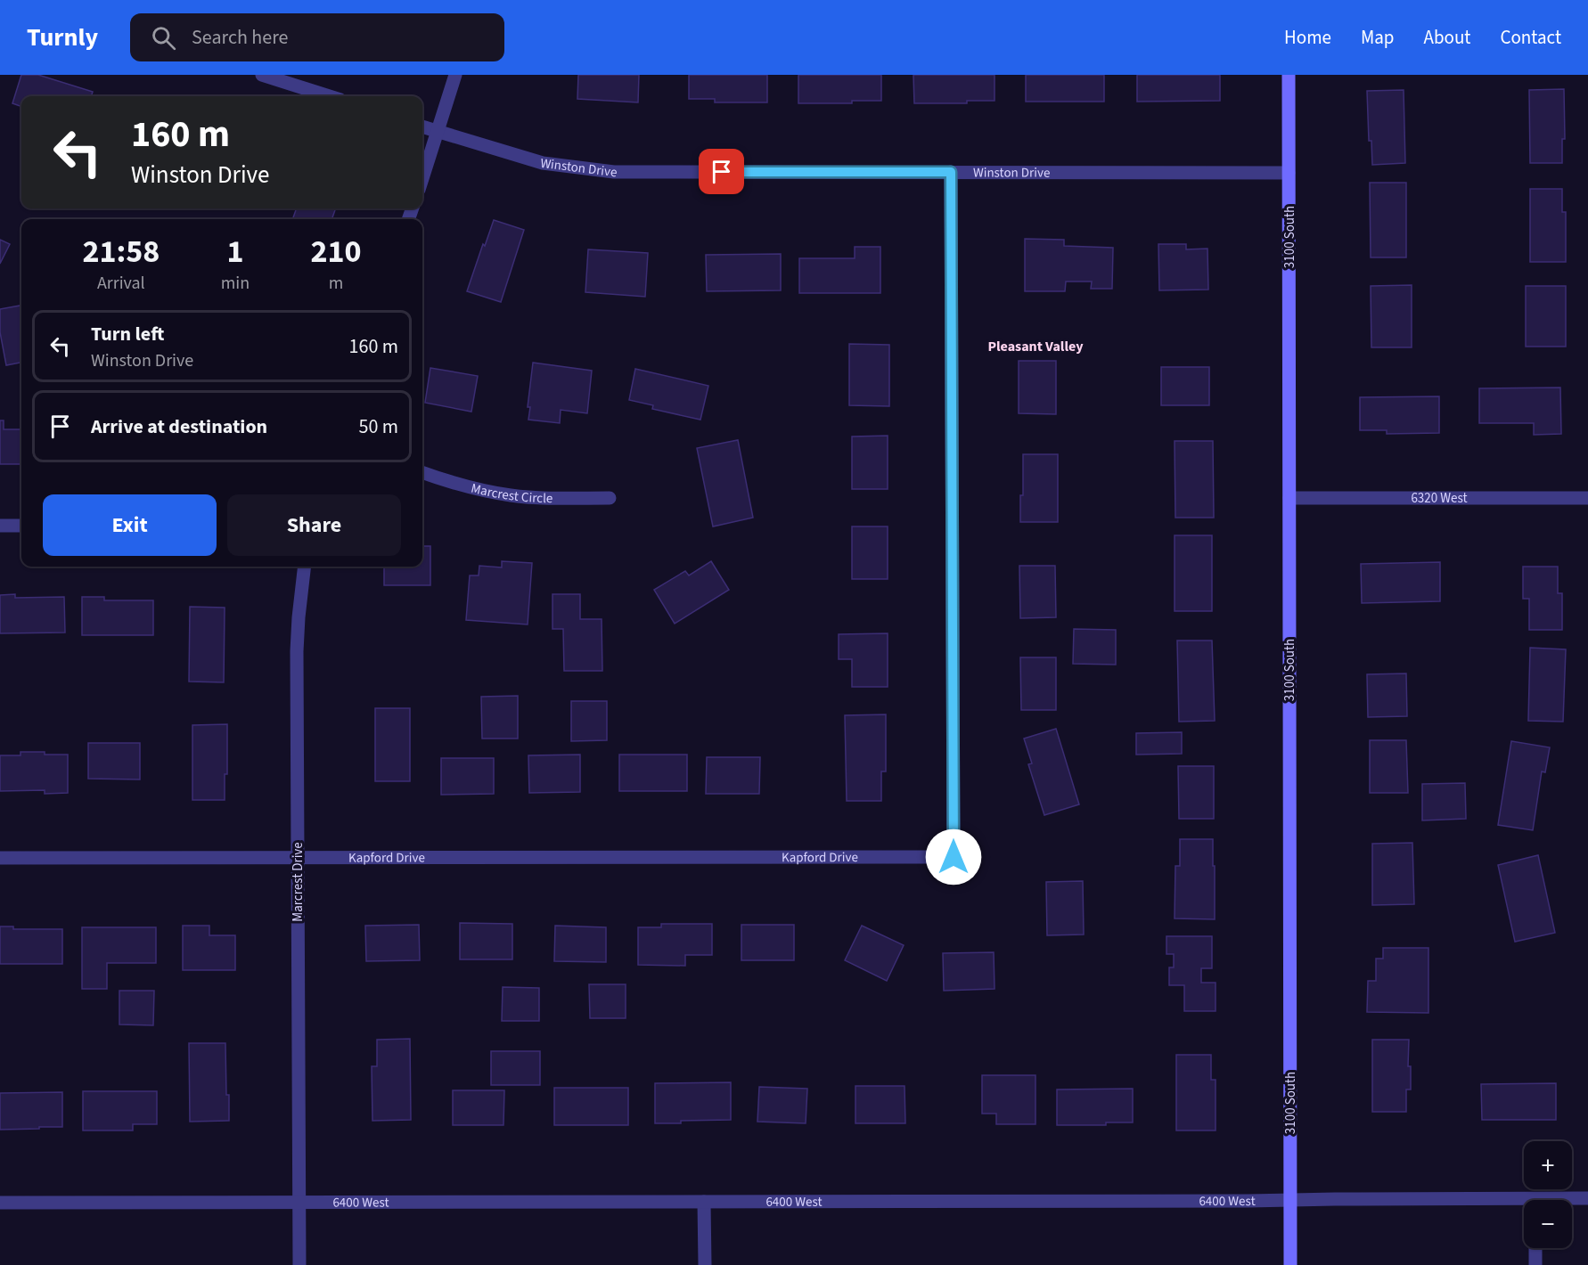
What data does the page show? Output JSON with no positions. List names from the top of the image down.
{
  "streets": {
    "main road": ["3100 South"],
    "street": [
      "Winston Drive",
      "Marcrest Circle",
      "6320 West",
      "Kapford Drive",
      "Marcrest Drive",
      "6400 West"
    ]
  },
  "crossings": [
    ["Winston Drive", "3100 South"],
    ["Winston Drive", "Kapford Drive"],
    ["3100 South", "6320 West"],
    ["3100 South", "6400 West"],
    ["Kapford Drive", "Marcrest Drive"],
    ["Marcrest Drive", "6400 West"]
  ],
  "districts": ["Pleasant Valley"],
  "page": {
    "header": "Turnly",
    "search": "Search here",
    "nav": [
      "Home",
      "Map",
      "About",
      "Contact"
    ],
    "turn": ["160 m", "Winston Drive"],
    "eta": [
      "21:58",
      "Arrival",
      "1",
      "min",
      "210",
      "m"
    ],
    "list": [
      {
        "name": "Turn left",
        "note": "Winston Drive",
        "value": "160 m"
      },
      {
        "name": "Arrive at destination",
        "value": "50 m"
      }
    ],
    "buttons": ["Exit", "Share"],
    "map_buttons": ["+", "−"]
  }
}
